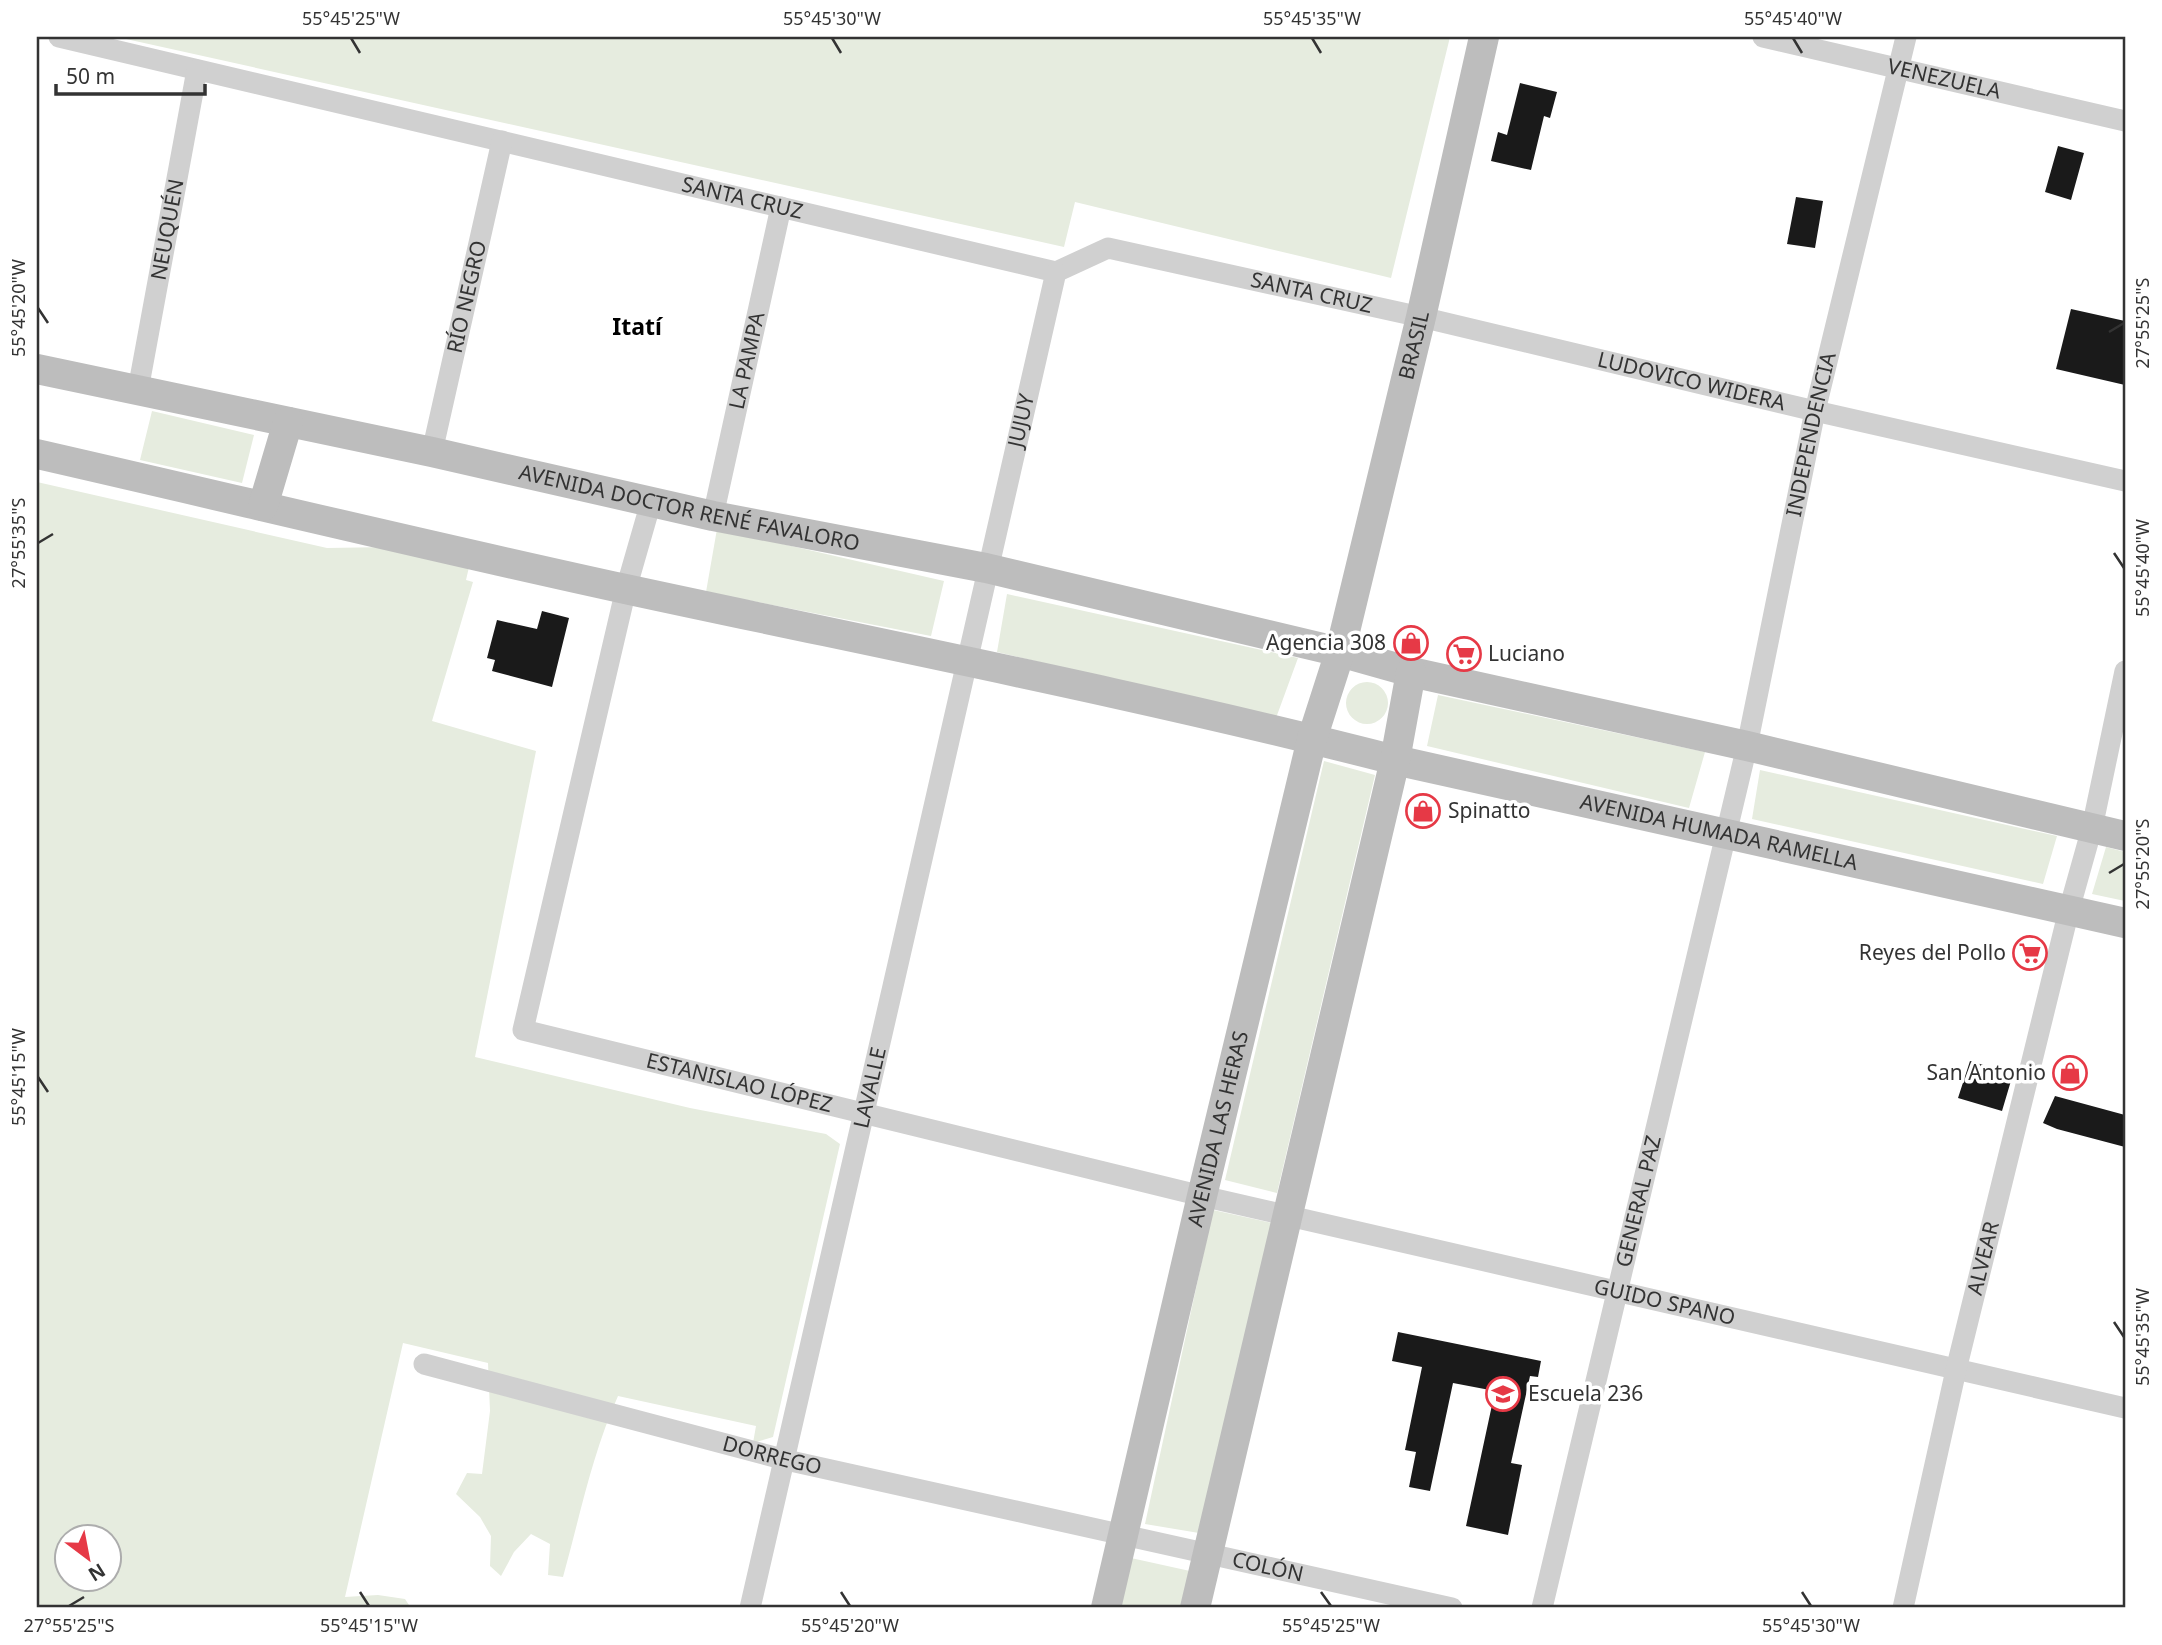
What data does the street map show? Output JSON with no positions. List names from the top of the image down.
{
  "streets": {
    "main road": [
      "BRASIL",
      "AVENIDA DOCTOR RENÉ FAVALORO",
      "AVENIDA HUMADA RAMELLA",
      "AVENIDA LAS HERAS"
    ],
    "street": [
      "VENEZUELA",
      "SANTA CRUZ",
      "NEUQUÉN",
      "RÍO NEGRO",
      "LA PAMPA",
      "LUDOVICO WIDERA",
      "JUJUY",
      "INDEPENDENCIA",
      "ESTANISLAO LÓPEZ",
      "LAVALLE",
      "GENERAL PAZ",
      "ALVEAR",
      "GUIDO SPANO",
      "DORREGO",
      "COLÓN"
    ]
  },
  "crossings": [
    ["VENEZUELA", "INDEPENDENCIA"],
    ["SANTA CRUZ", "NEUQUÉN"],
    ["SANTA CRUZ", "RÍO NEGRO"],
    ["SANTA CRUZ", "BRASIL"],
    ["SANTA CRUZ", "LA PAMPA"],
    ["SANTA CRUZ", "LUDOVICO WIDERA"],
    ["SANTA CRUZ", "JUJUY"],
    ["NEUQUÉN", "AVENIDA DOCTOR RENÉ FAVALORO"],
    ["RÍO NEGRO", "AVENIDA DOCTOR RENÉ FAVALORO"],
    ["BRASIL", "LUDOVICO WIDERA"],
    ["BRASIL", "AVENIDA DOCTOR RENÉ FAVALORO"],
    ["BRASIL", "AVENIDA LAS HERAS"],
    ["LA PAMPA", "AVENIDA DOCTOR RENÉ FAVALORO"],
    ["LUDOVICO WIDERA", "INDEPENDENCIA"],
    ["JUJUY", "AVENIDA DOCTOR RENÉ FAVALORO"],
    ["JUJUY", "LAVALLE"],
    ["INDEPENDENCIA", "AVENIDA HUMADA RAMELLA"],
    ["INDEPENDENCIA", "GENERAL PAZ"],
    ["AVENIDA DOCTOR RENÉ FAVALORO", "LAVALLE"],
    ["AVENIDA DOCTOR RENÉ FAVALORO", "AVENIDA LAS HERAS"],
    ["AVENIDA HUMADA RAMELLA", "AVENIDA LAS HERAS"],
    ["AVENIDA HUMADA RAMELLA", "GENERAL PAZ"],
    ["AVENIDA HUMADA RAMELLA", "ALVEAR"],
    ["ESTANISLAO LÓPEZ", "LAVALLE"],
    ["ESTANISLAO LÓPEZ", "AVENIDA LAS HERAS"],
    ["ESTANISLAO LÓPEZ", "GUIDO SPANO"],
    ["LAVALLE", "DORREGO"],
    ["AVENIDA LAS HERAS", "GUIDO SPANO"],
    ["AVENIDA LAS HERAS", "DORREGO"],
    ["AVENIDA LAS HERAS", "COLÓN"],
    ["GENERAL PAZ", "GUIDO SPANO"],
    ["ALVEAR", "GUIDO SPANO"],
    ["DORREGO", "COLÓN"]
  ],
  "districts": ["Itatí"],
  "places": {
    "shop": ["Agencia 308", "Spinatto", "San Antonio"],
    "supermarket": ["Luciano", "Reyes del Pollo"],
    "school or university": ["Escuela 236"]
  },
  "scale_bar": "50 m",
  "north": "bottom right",
  "coordinates": [
    "55°45'25\"W",
    "55°45'30\"W",
    "55°45'35\"W",
    "55°45'40\"W",
    "55°45'20\"W",
    "27°55'25\"S",
    "27°55'35\"S",
    "27°55'20\"S",
    "55°45'15\"W"
  ]
}
